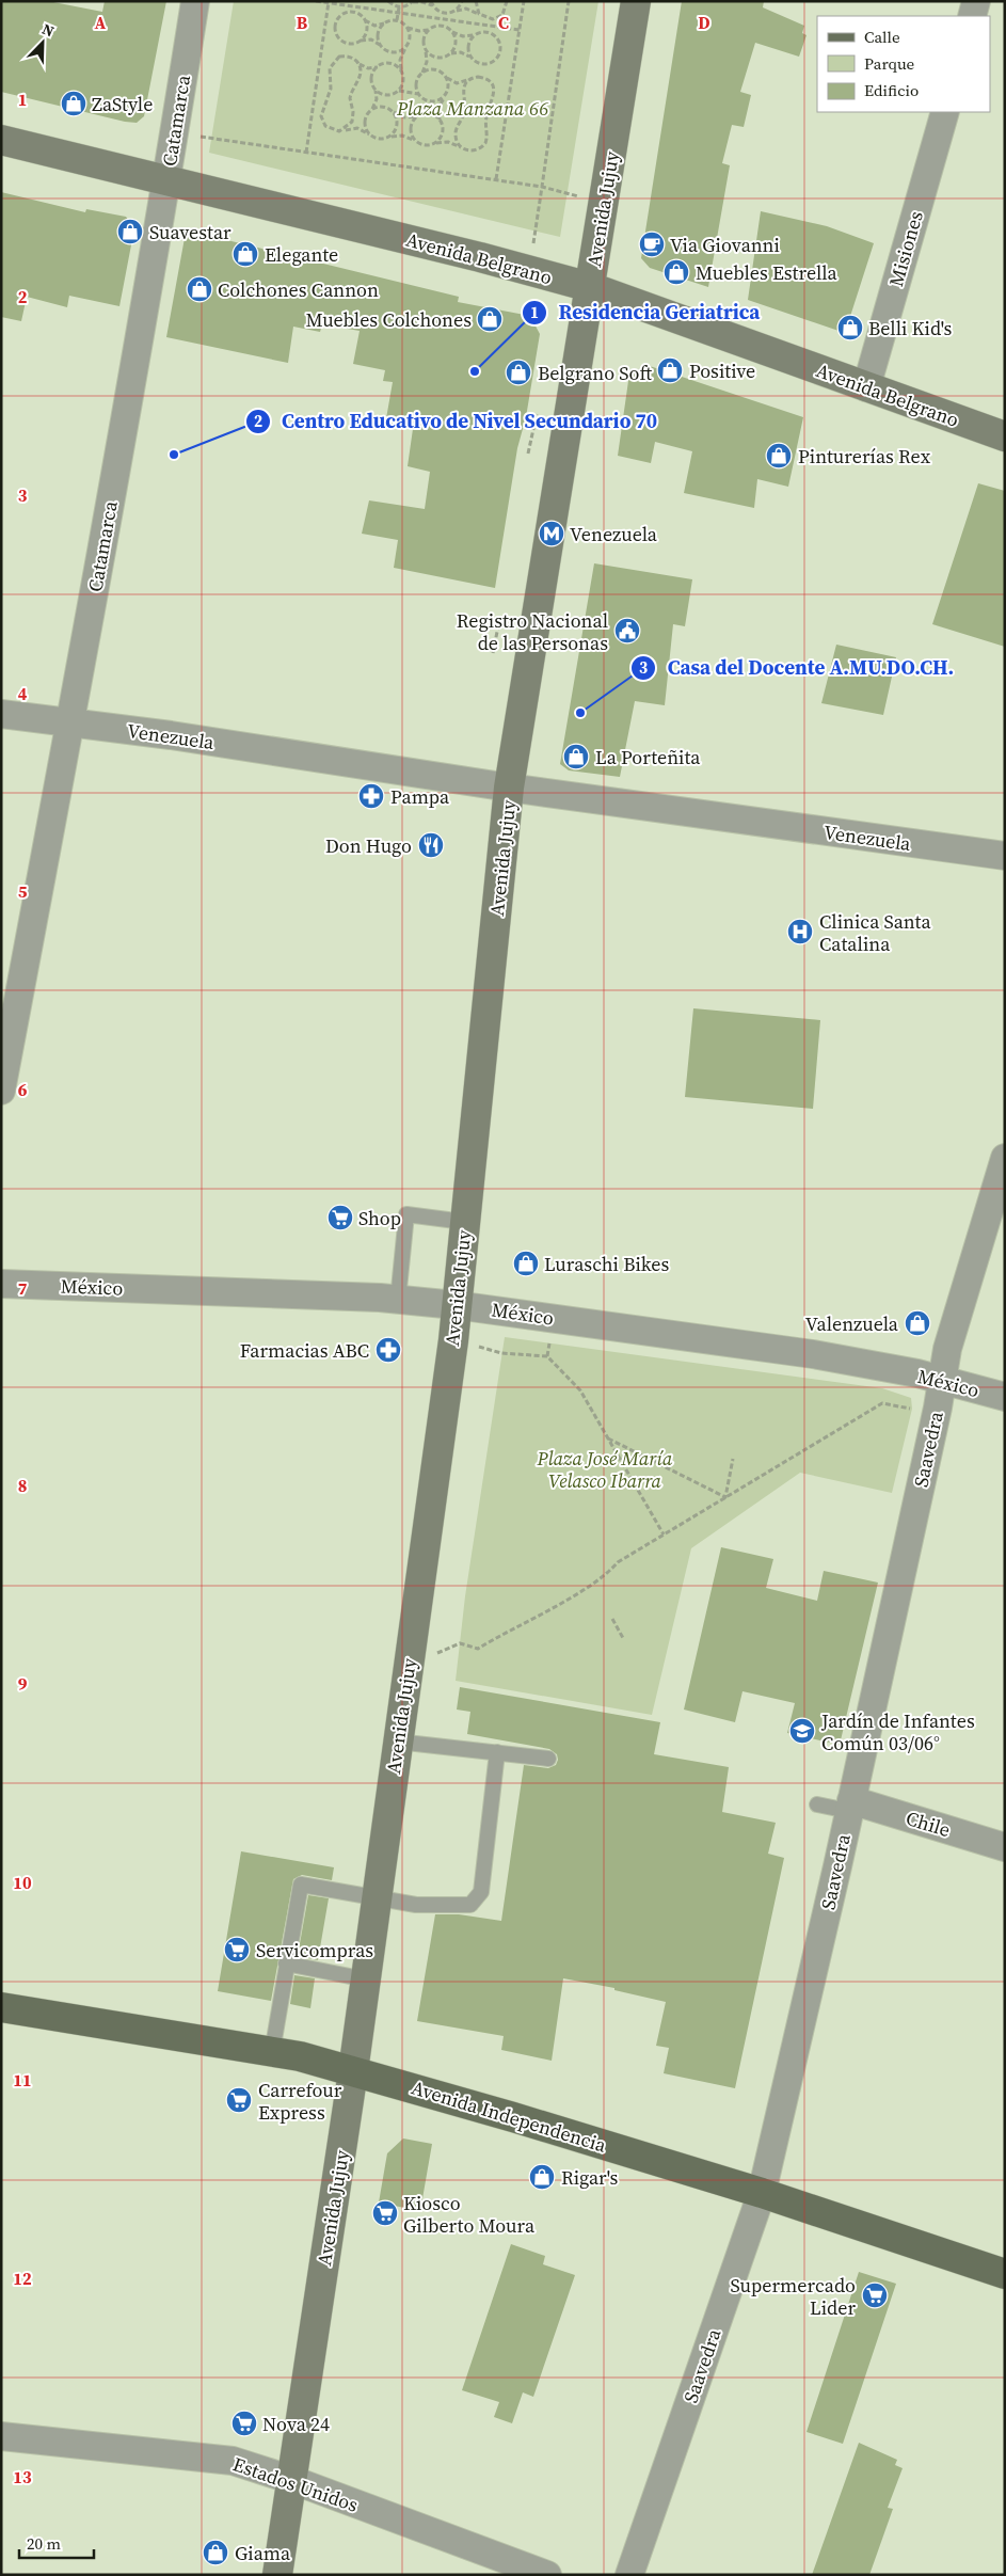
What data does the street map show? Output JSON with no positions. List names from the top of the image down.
{
  "streets": {
    "main road": ["Avenida Jujuy", "Avenida Belgrano", "Avenida Independencia"],
    "street": [
      "Catamarca",
      "Misiones",
      "Venezuela",
      "México",
      "Saavedra",
      "Chile",
      "Estados Unidos"
    ]
  },
  "crossings": [
    ["Catamarca", "Avenida Belgrano"],
    ["Catamarca", "Venezuela"],
    ["Avenida Jujuy", "Avenida Belgrano"],
    ["Avenida Jujuy", "Venezuela"],
    ["Avenida Jujuy", "México"],
    ["Avenida Jujuy", "Avenida Independencia"],
    ["Avenida Jujuy", "Estados Unidos"],
    ["Misiones", "Avenida Belgrano"],
    ["México", "Saavedra"],
    ["Saavedra", "Chile"],
    ["Saavedra", "Avenida Independencia"]
  ],
  "parks": ["Plaza Manzana 66", "Plaza José María Velasco Ibarra"],
  "places": {
    "shop": [
      "ZaStyle",
      "Suavestar",
      "Elegante",
      "Muebles Estrella",
      "Colchones Cannon",
      "Muebles Colchones",
      "Belli Kid's",
      "Positive",
      "Belgrano Soft",
      "Pinturerías Rex",
      "La Porteñita",
      "Luraschi Bikes",
      "Valenzuela",
      "Rigar's",
      "Giama"
    ],
    "cafe": ["Via Giovanni"],
    "other": ["Residencia Geriatrica", "Centro Educativo de Nivel Secundario 70", "Casa del Docente A.MU.DO.CH."],
    "metro station": ["Venezuela"],
    "public building": ["Registro Nacional de las Personas"],
    "pharmacy": ["Pampa", "Farmacias ABC"],
    "restaurant": ["Don Hugo"],
    "hospital": ["Clinica Santa Catalina"],
    "supermarket": [
      "Shop",
      "Servicompras",
      "Carrefour Express",
      "Kiosco Gilberto Moura",
      "Supermercado Lider",
      "Nova 24"
    ],
    "school or university": ["Jardín de Infantes Común 03/06°"]
  },
  "legend": ["Calle", "Parque", "Edificio"],
  "scale_bar": "20 m",
  "north": "top right",
  "grid": {
    "columns": [
      "A",
      "B",
      "C",
      "D"
    ],
    "rows": [
      "1",
      "2",
      "3",
      "4",
      "5",
      "6",
      "7",
      "8",
      "9",
      "10",
      "11",
      "12",
      "13"
    ]
  }
}
